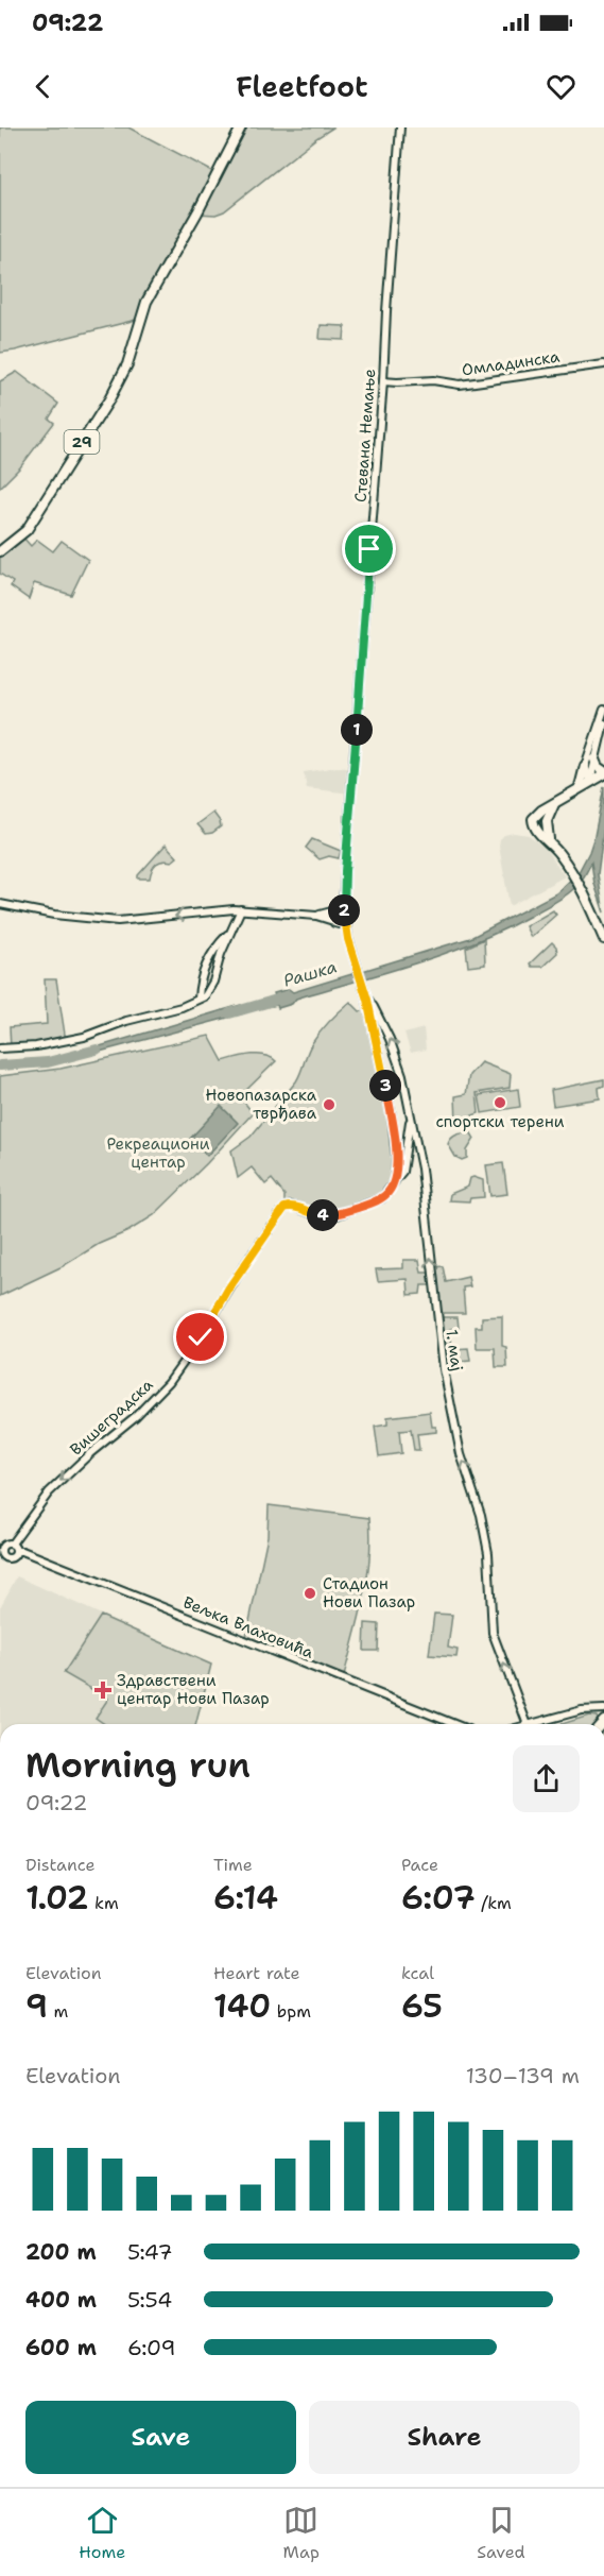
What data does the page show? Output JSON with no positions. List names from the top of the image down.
{
  "streets": {
    "main road": ["29"],
    "street": [
      "Омладинска",
      "Стевана Немање",
      "1. мај",
      "Вишеградска",
      "Вељка Влаховића"
    ]
  },
  "crossings": [
    ["Омладинска", "Стевана Немање"]
  ],
  "one_way": ["1. мај", "Вишеградска"],
  "water": ["Рашка"],
  "parks": ["Рекреациони центар"],
  "places": {
    "other": ["спортски терени", "Новопазарска тврђава", "Стадион Нови Пазар"],
    "health": ["Здравствени центар Нови Пазар"]
  },
  "page": {
    "status": "09:22",
    "header": "Fleetfoot",
    "pins": [
      "1",
      "2",
      "3",
      "4"
    ],
    "heading": ["Morning run", "09:22"],
    "stats": [
      ["Distance", "1.02 km"],
      ["Time", "6:14"],
      ["Pace", "6:07 /km"],
      ["Elevation", "9 m"],
      ["Heart rate", "140 bpm"],
      ["kcal", "65"]
    ],
    "chart": ["Elevation", "130–139 m"],
    "list": [
      {
        "name": "200 m",
        "note": "5:47"
      },
      {
        "name": "400 m",
        "note": "5:54"
      },
      {
        "name": "600 m",
        "note": "6:09"
      }
    ],
    "buttons": ["Save", "Share"],
    "tabs": ["Home", "Map", "Saved"]
  }
}
